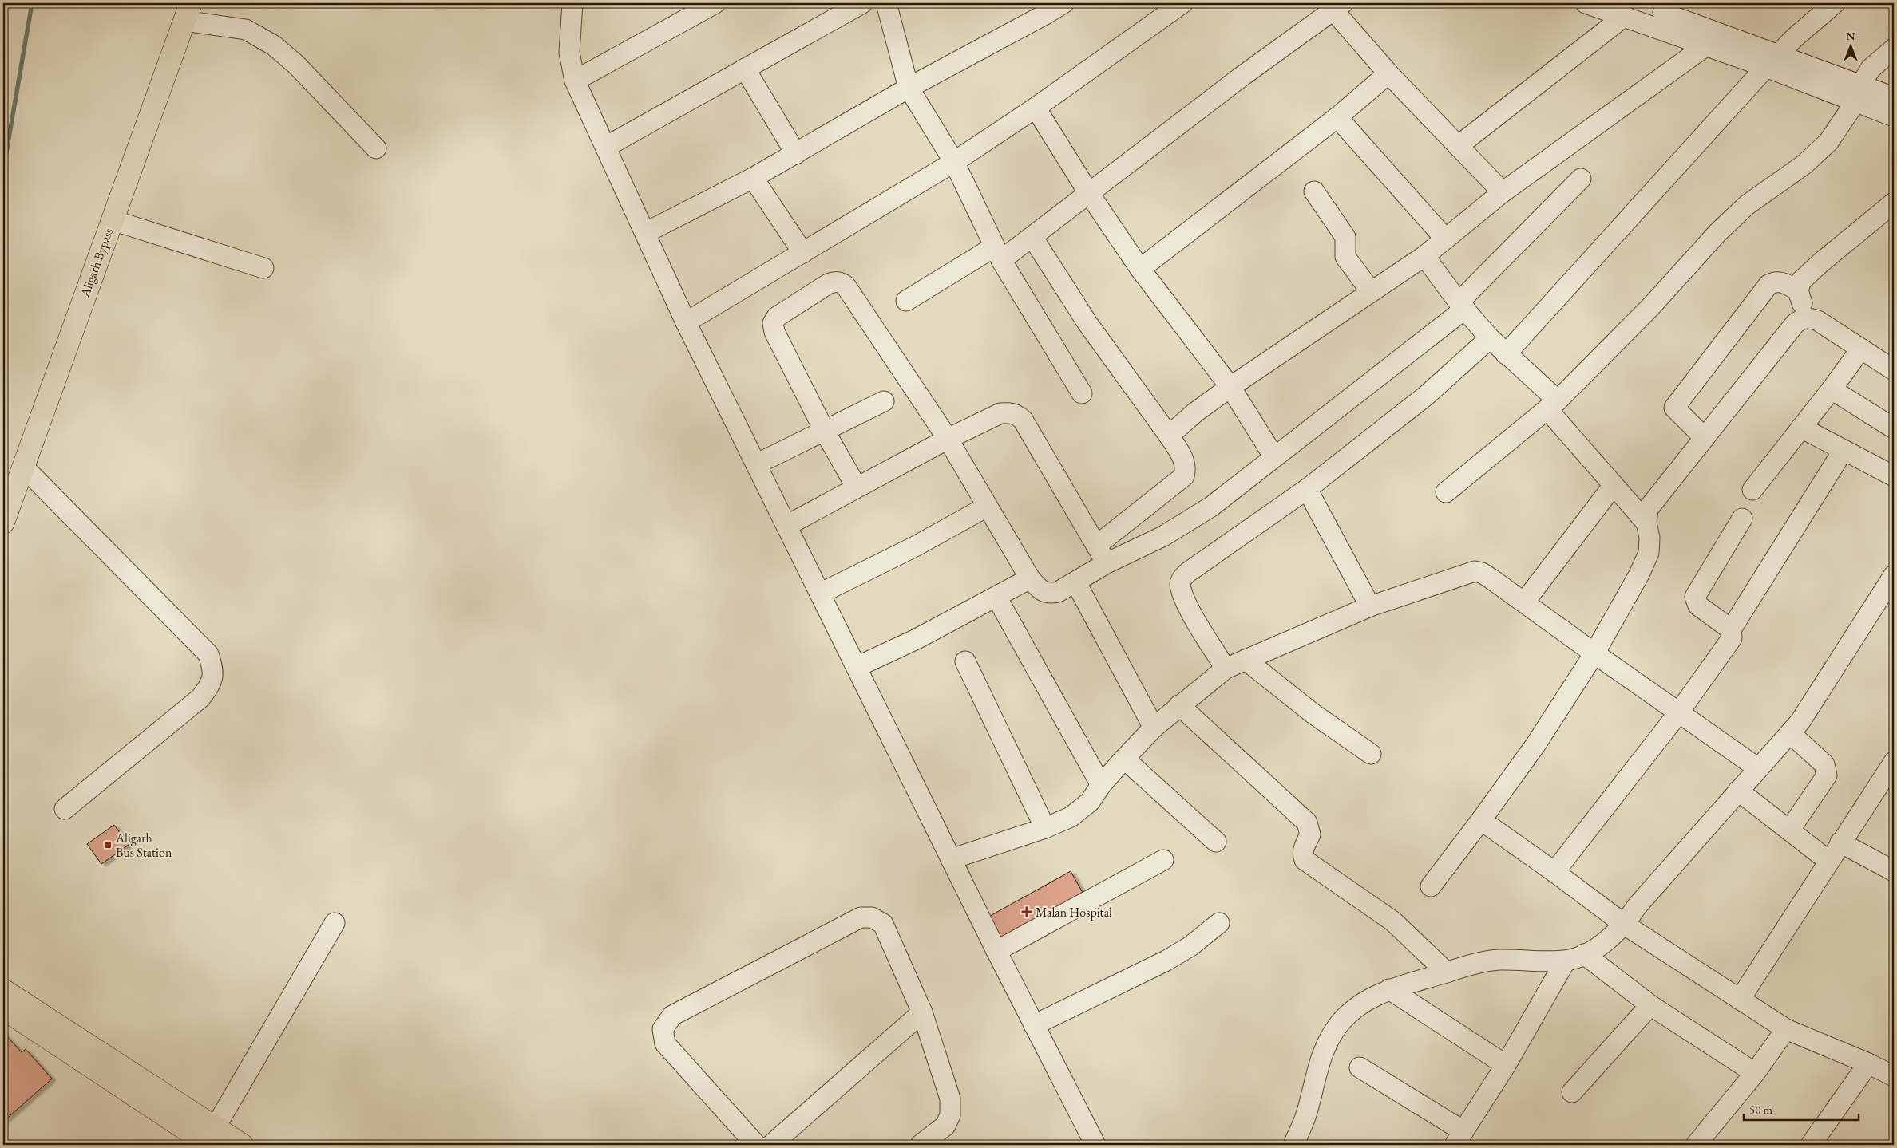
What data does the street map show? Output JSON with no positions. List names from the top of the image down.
{
  "streets": {
    "main road": ["Aligarh Bypass"]
  },
  "places": {
    "transit": ["Aligarh Bus Station"],
    "health": ["Malan Hospital"]
  },
  "scale_bar": "50 m",
  "north": "top"
}
